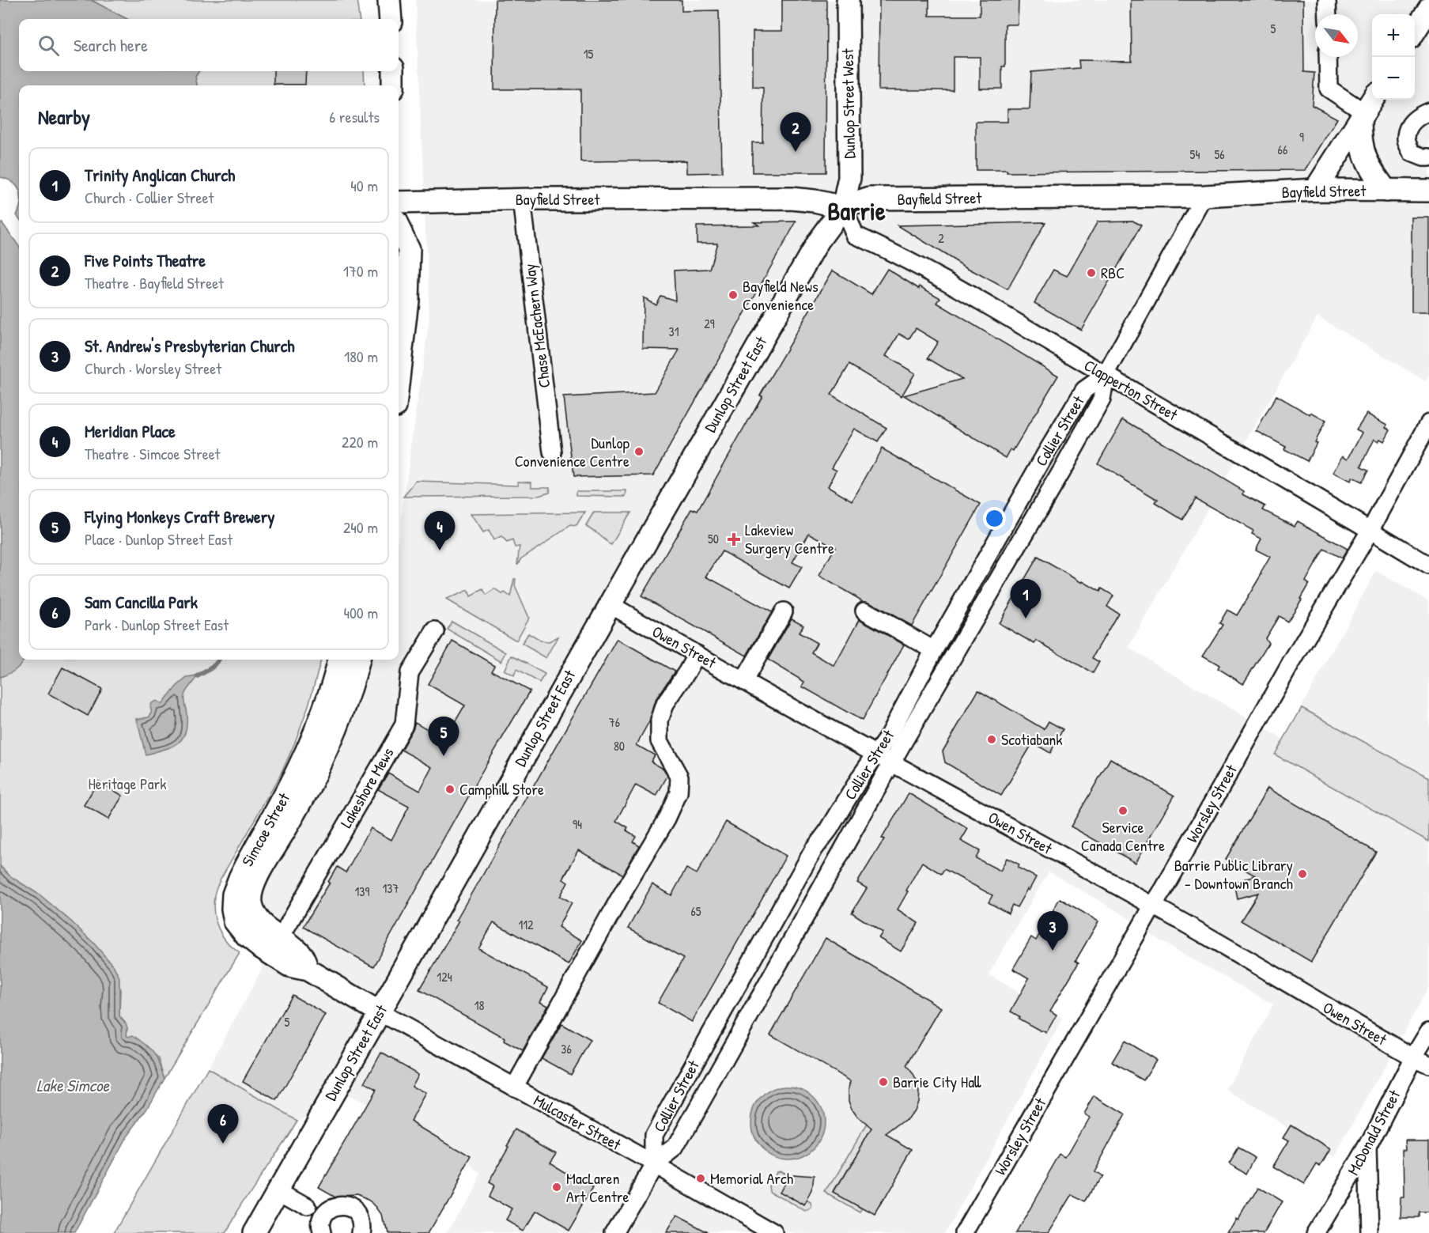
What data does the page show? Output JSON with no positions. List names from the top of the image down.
{
  "streets": {
    "main road": [
      "Dunlop Street West",
      "Bayfield Street",
      "Dunlop Street East",
      "Simcoe Street"
    ],
    "street": [
      "Chase McEachern Way",
      "Clapperton Street",
      "Collier Street",
      "Owen Street",
      "Lakeshore Mews",
      "Worsley Street",
      "Mulcaster Street",
      "McDonald Street"
    ]
  },
  "crossings": [
    ["Dunlop Street West", "Bayfield Street"],
    ["Dunlop Street West", "Dunlop Street East"],
    ["Dunlop Street West", "Clapperton Street"],
    ["Bayfield Street", "Chase McEachern Way"],
    ["Bayfield Street", "Dunlop Street East"],
    ["Bayfield Street", "Clapperton Street"],
    ["Bayfield Street", "Collier Street"],
    ["Dunlop Street East", "Clapperton Street"],
    ["Dunlop Street East", "Owen Street"],
    ["Dunlop Street East", "Simcoe Street"],
    ["Dunlop Street East", "Mulcaster Street"],
    ["Clapperton Street", "Collier Street"],
    ["Clapperton Street", "Worsley Street"],
    ["Collier Street", "Owen Street"],
    ["Collier Street", "Mulcaster Street"],
    ["Owen Street", "Worsley Street"],
    ["Owen Street", "McDonald Street"],
    ["Lakeshore Mews", "Simcoe Street"],
    ["Simcoe Street", "Mulcaster Street"]
  ],
  "districts": ["Barrie"],
  "water": ["Lake Simcoe"],
  "parks": ["Heritage Park"],
  "places": {
    "other": [
      "RBC",
      "Bayfield News Convenience",
      "Dunlop Convenience Centre",
      "Scotiabank",
      "Camphill Store",
      "Service Canada Centre",
      "Barrie Public Library - Downtown Branch",
      "Barrie City Hall",
      "Memorial Arch",
      "MacLaren Art Centre"
    ],
    "health": ["Lakeview Surgery Centre"]
  },
  "house_numbers": [
    "5",
    "15",
    "9",
    "66",
    "54",
    "56",
    "2",
    "29",
    "31",
    "50",
    "76",
    "80",
    "94",
    "137",
    "139",
    "65",
    "112",
    "124",
    "18",
    "5",
    "36"
  ],
  "north": "bottom right",
  "page": {
    "map_buttons": ["+", "−"],
    "search": "Search here",
    "heading": ["Nearby", "6 results"],
    "pins": [
      "2",
      "4",
      "1",
      "5",
      "3",
      "6"
    ],
    "list": [
      {
        "mark": "1",
        "name": "Trinity Anglican Church",
        "note": "Church · Collier Street",
        "value": "40 m"
      },
      {
        "mark": "2",
        "name": "Five Points Theatre",
        "note": "Theatre · Bayfield Street",
        "value": "170 m"
      },
      {
        "mark": "3",
        "name": "St. Andrew's Presbyterian Church",
        "note": "Church · Worsley Street",
        "value": "180 m"
      },
      {
        "mark": "4",
        "name": "Meridian Place",
        "note": "Theatre · Simcoe Street",
        "value": "220 m"
      },
      {
        "mark": "5",
        "name": "Flying Monkeys Craft Brewery",
        "note": "Place · Dunlop Street East",
        "value": "240 m"
      },
      {
        "mark": "6",
        "name": "Sam Cancilla Park",
        "note": "Park · Dunlop Street East",
        "value": "400 m"
      }
    ]
  }
}
